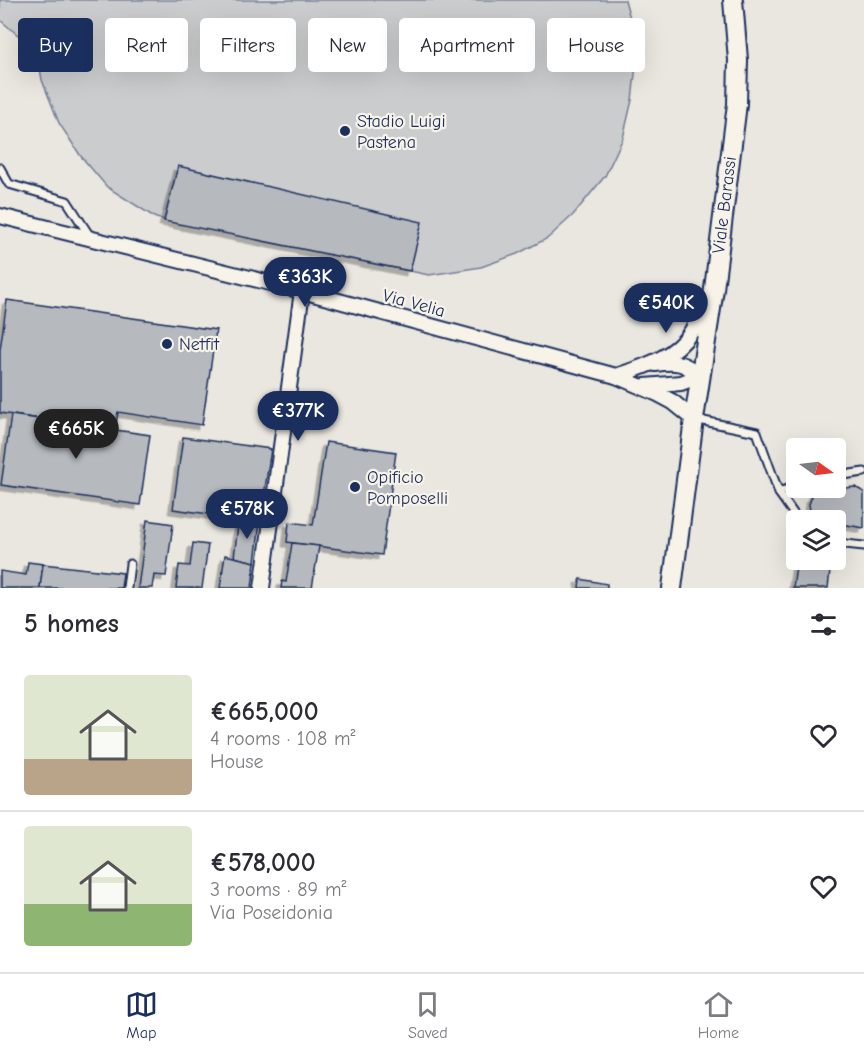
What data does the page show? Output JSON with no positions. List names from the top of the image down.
{
  "streets": {
    "street": ["Viale Barassi", "Via Velia"]
  },
  "crossings": [
    ["Viale Barassi", "Via Velia"]
  ],
  "places": ["Stadio Luigi Pastena", "Netfit", "Opificio Pomposelli"],
  "north": "right",
  "page": {
    "chip": [
      "Buy",
      "Rent",
      "Filters",
      "New",
      "Apartment",
      "House"
    ],
    "price": [
      "€363K",
      "€540K",
      "€377K",
      "€665K",
      "€578K"
    ],
    "heading": "5 homes",
    "list": [
      {
        "name": "€665,000",
        "note": "4 rooms · 108 m² · House"
      },
      {
        "name": "€578,000",
        "note": "3 rooms · 89 m² · Via Poseidonia"
      }
    ],
    "tabs": ["Map", "Saved", "Home"]
  }
}
